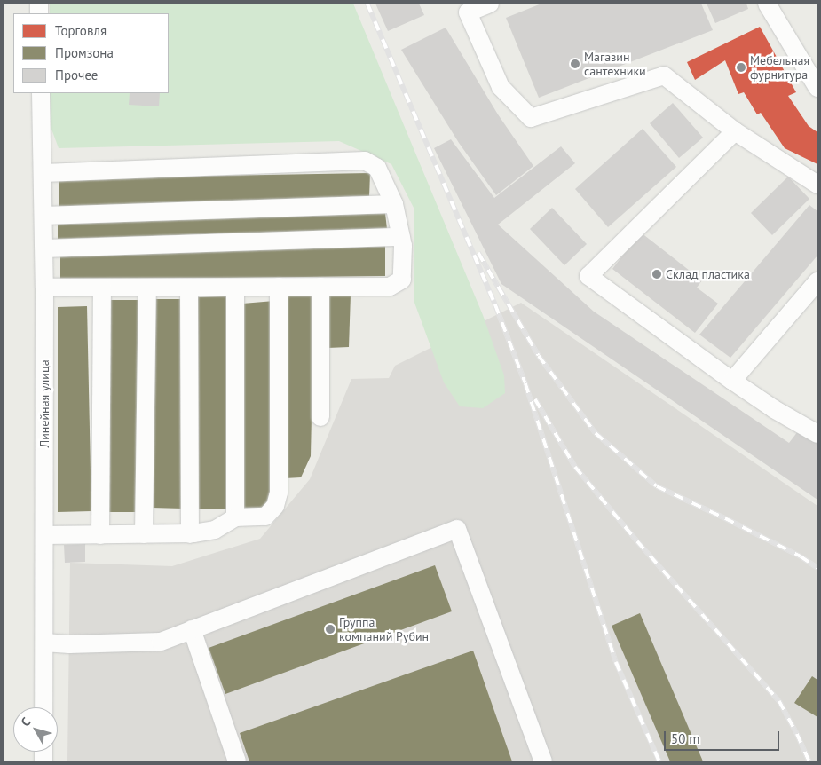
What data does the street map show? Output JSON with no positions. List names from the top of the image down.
{
  "streets": {
    "street": ["Линейная улица"]
  },
  "places": [
    "Магазин сантехники",
    "Мебельная фурнитура",
    "Склад пластика",
    "Группа компаний Рубин"
  ],
  "legend": ["Торговля", "Промзона", "Прочее"],
  "scale_bar": "50 m",
  "north": "top left"
}
